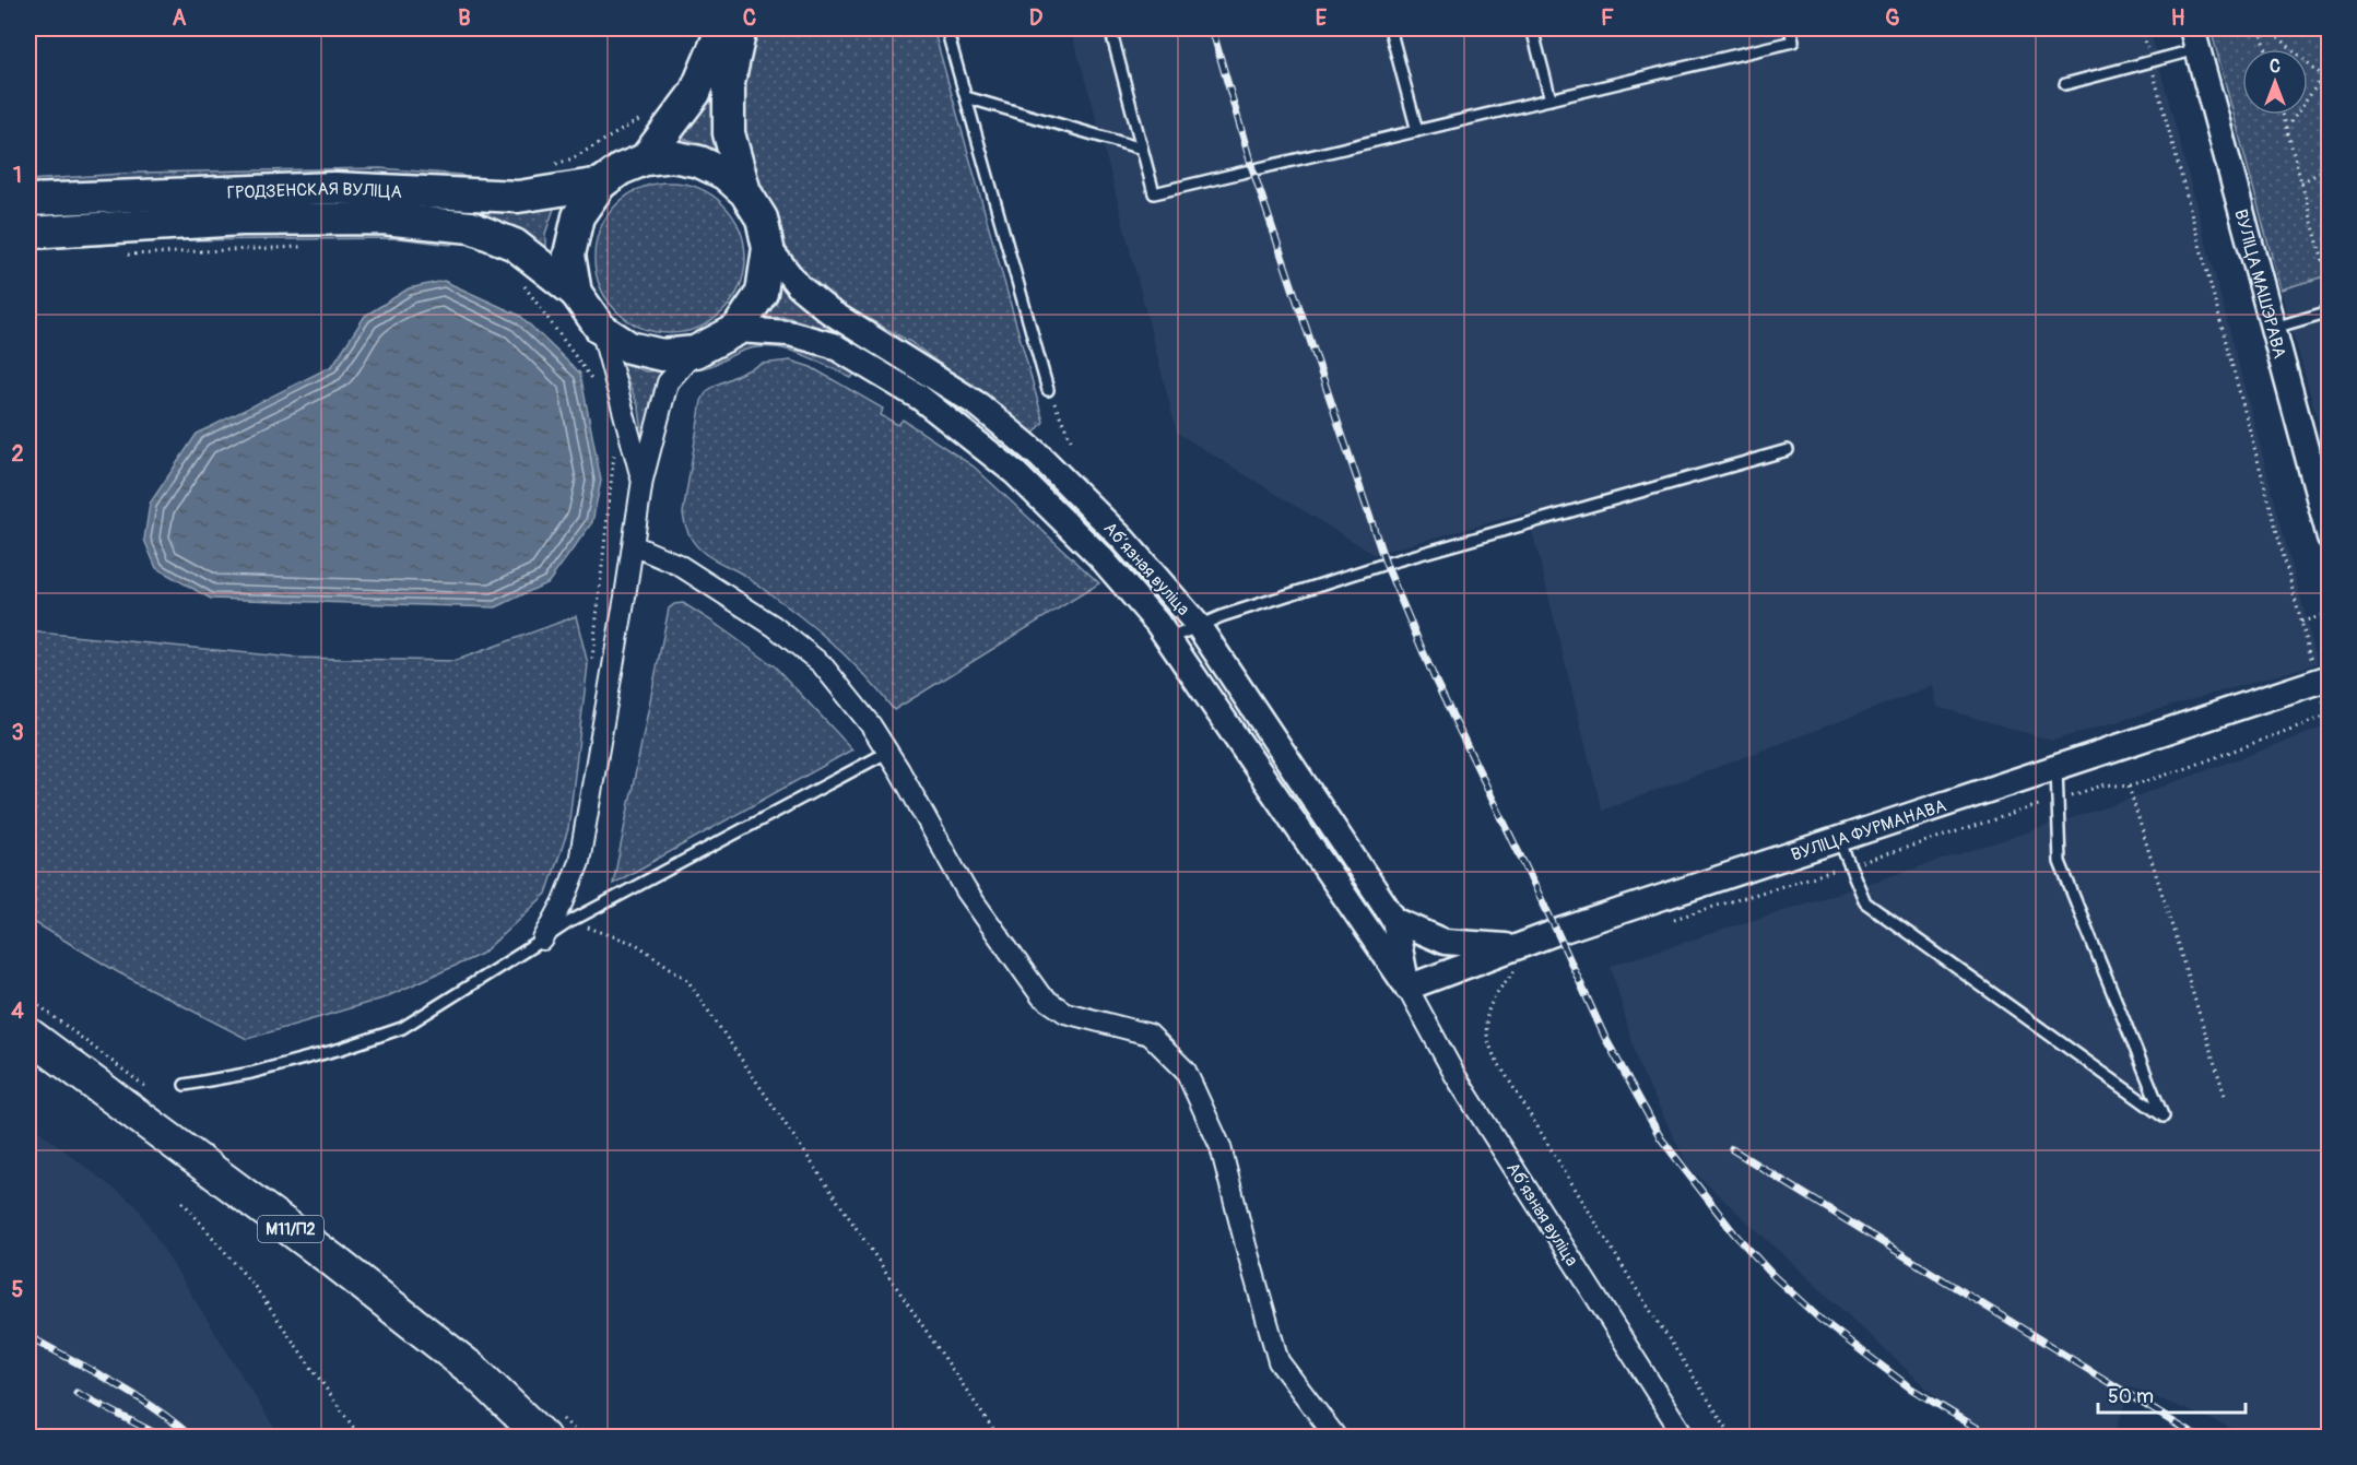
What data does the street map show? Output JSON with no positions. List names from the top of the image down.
{
  "streets": {
    "highway": ["М11/П2"],
    "main road": ["ГРОДЗЕНСКАЯ ВУЛІЦА", "Абʼязная вуліца"],
    "street": ["ВУЛІЦА МАШЭРАВА", "ВУЛІЦА ФУРМАНАВА"]
  },
  "crossings": [
    ["ГРОДЗЕНСКАЯ ВУЛІЦА", "Абʼязная вуліца"],
    ["Абʼязная вуліца", "ВУЛІЦА ФУРМАНАВА"]
  ],
  "scale_bar": "50 m",
  "north": "top",
  "grid": {
    "columns": [
      "A",
      "B",
      "C",
      "D",
      "E",
      "F",
      "G",
      "H"
    ],
    "rows": [
      "1",
      "2",
      "3",
      "4",
      "5"
    ]
  }
}
